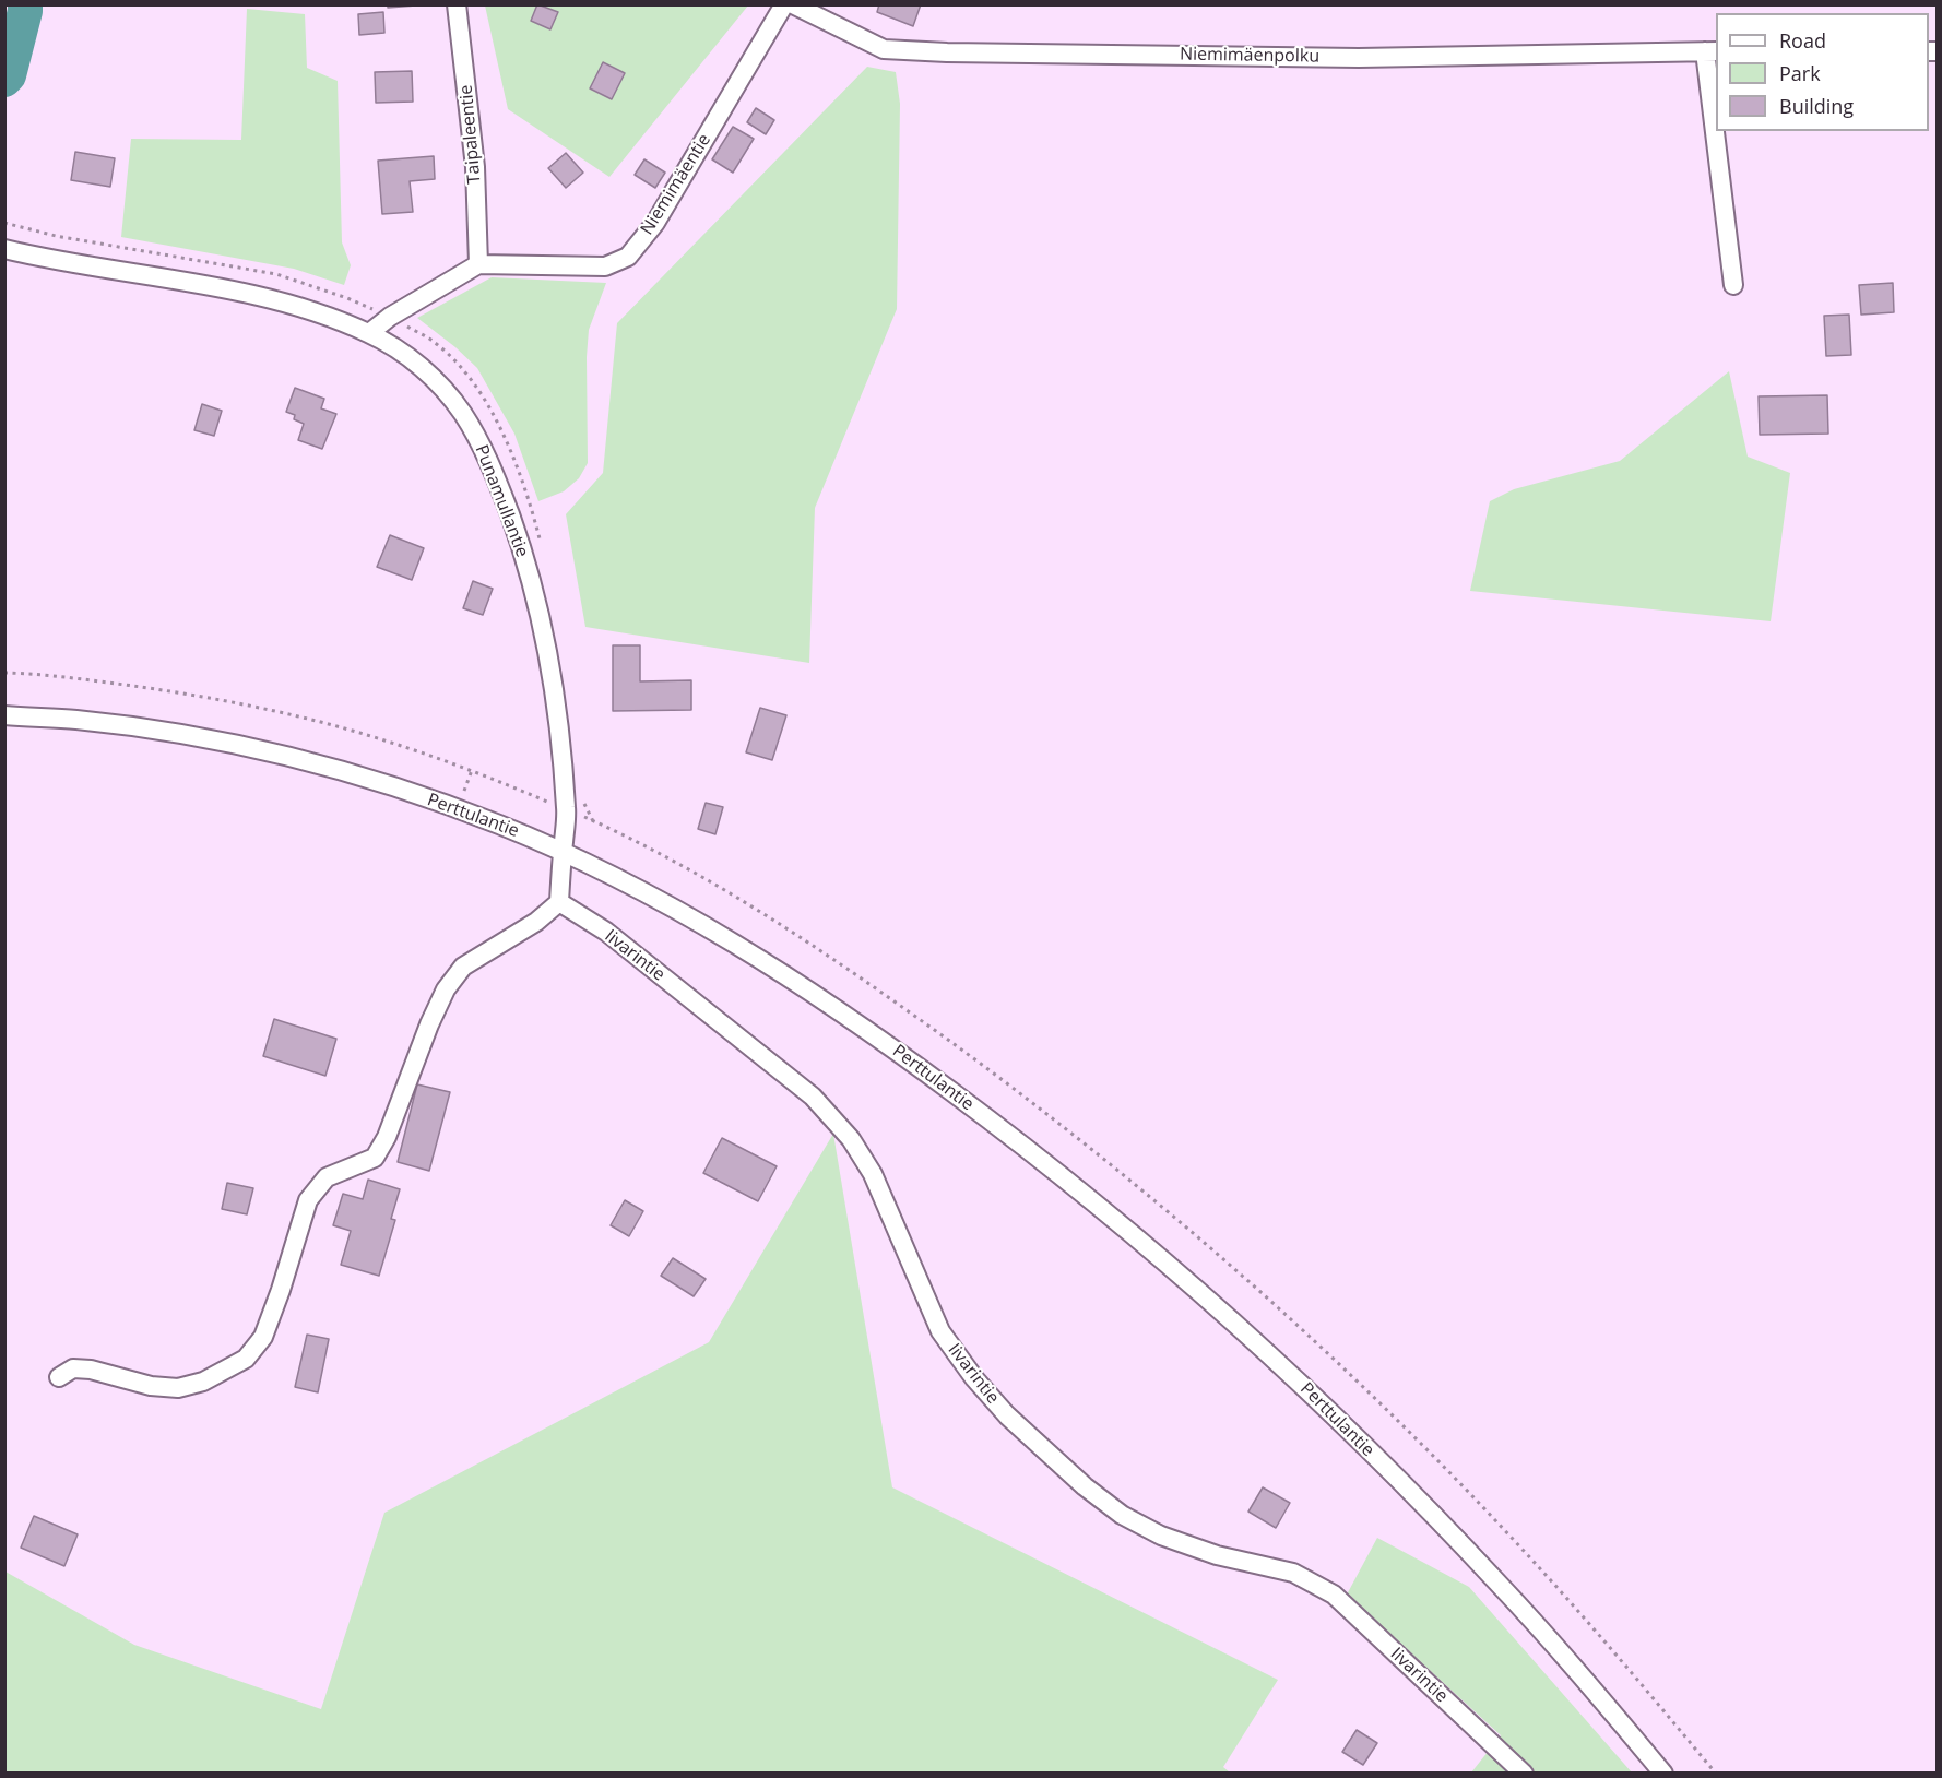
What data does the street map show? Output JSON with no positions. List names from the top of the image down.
{
  "streets": {
    "street": [
      "Niemimäenpolku",
      "Taipaleentie",
      "Niemimäentie",
      "Punamullantie",
      "Perttulantie",
      "Iivarintie"
    ]
  },
  "crossings": [
    ["Taipaleentie", "Niemimäentie"],
    ["Punamullantie", "Perttulantie"]
  ],
  "legend": ["Road", "Park", "Building"]
}
